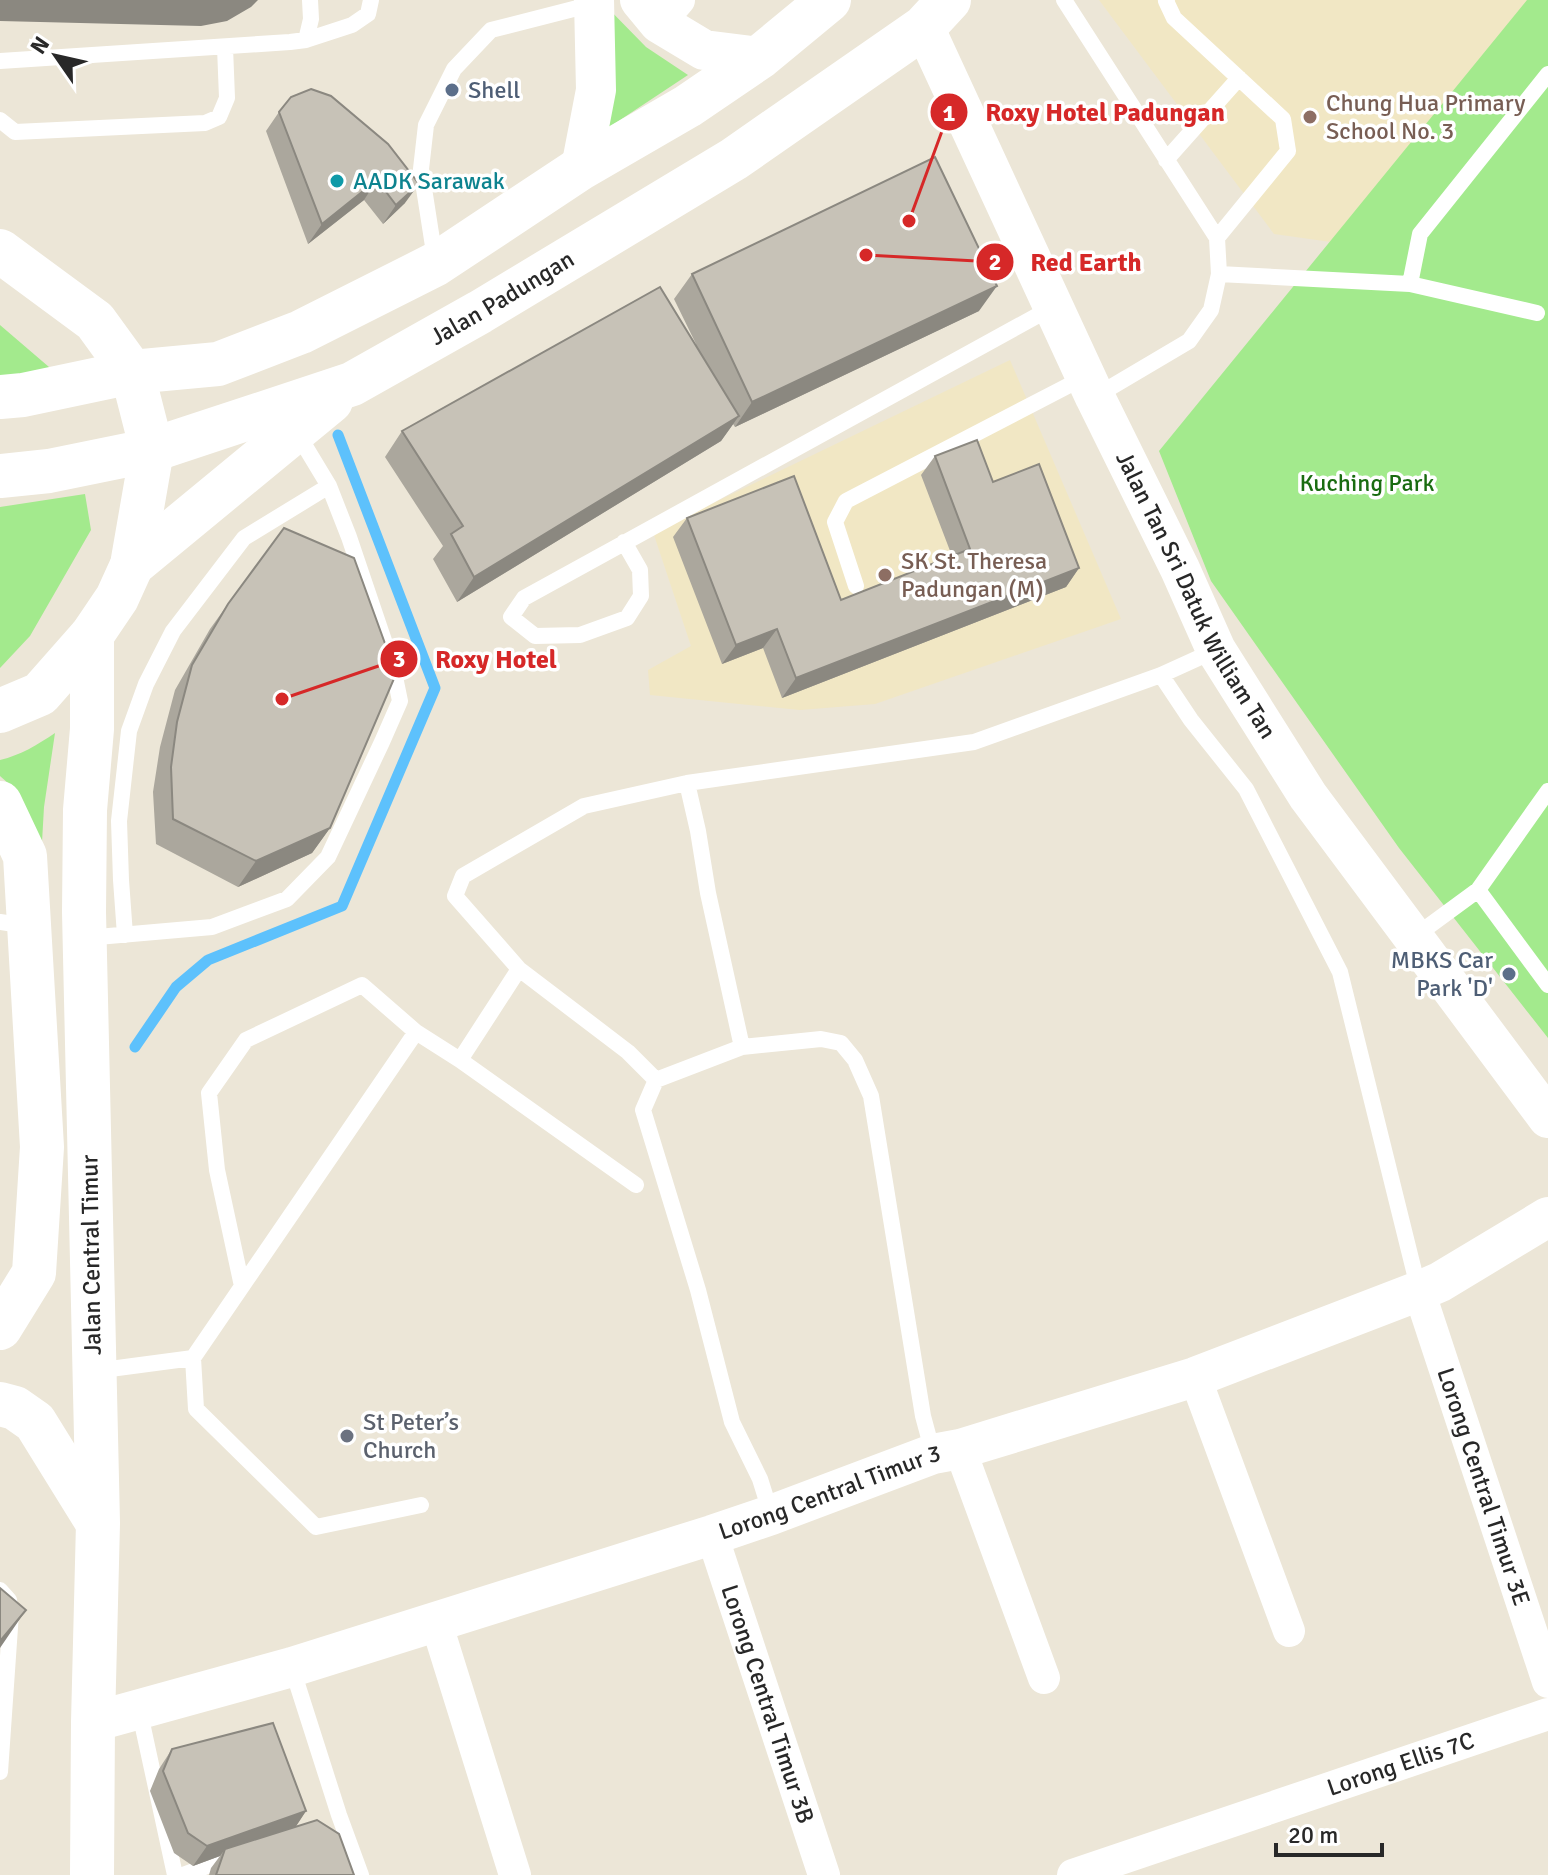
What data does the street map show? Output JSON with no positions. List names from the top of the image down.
{
  "streets": {
    "main road": ["Jalan Padungan", "Jalan Central Timur"],
    "street": [
      "Jalan Tan Sri Datuk William Tan",
      "Lorong Central Timur 3E",
      "Lorong Central Timur 3",
      "Lorong Central Timur 3B",
      "Lorong Ellis 7C"
    ]
  },
  "crossings": [
    ["Jalan Padungan", "Jalan Tan Sri Datuk William Tan"],
    ["Jalan Central Timur", "Lorong Central Timur 3"],
    ["Lorong Central Timur 3E", "Lorong Central Timur 3"],
    ["Lorong Central Timur 3", "Lorong Central Timur 3B"]
  ],
  "parks": ["Kuching Park"],
  "places": [
    "Shell",
    "Chung Hua Primary School No. 3",
    "AADK Sarawak",
    "Roxy Hotel Padungan",
    "Red Earth",
    "SK St. Theresa Padungan (M)",
    "Roxy Hotel",
    "MBKS Car Park 'D'",
    "St Peter’s Church"
  ],
  "scale_bar": "20 m",
  "north": "top left"
}
